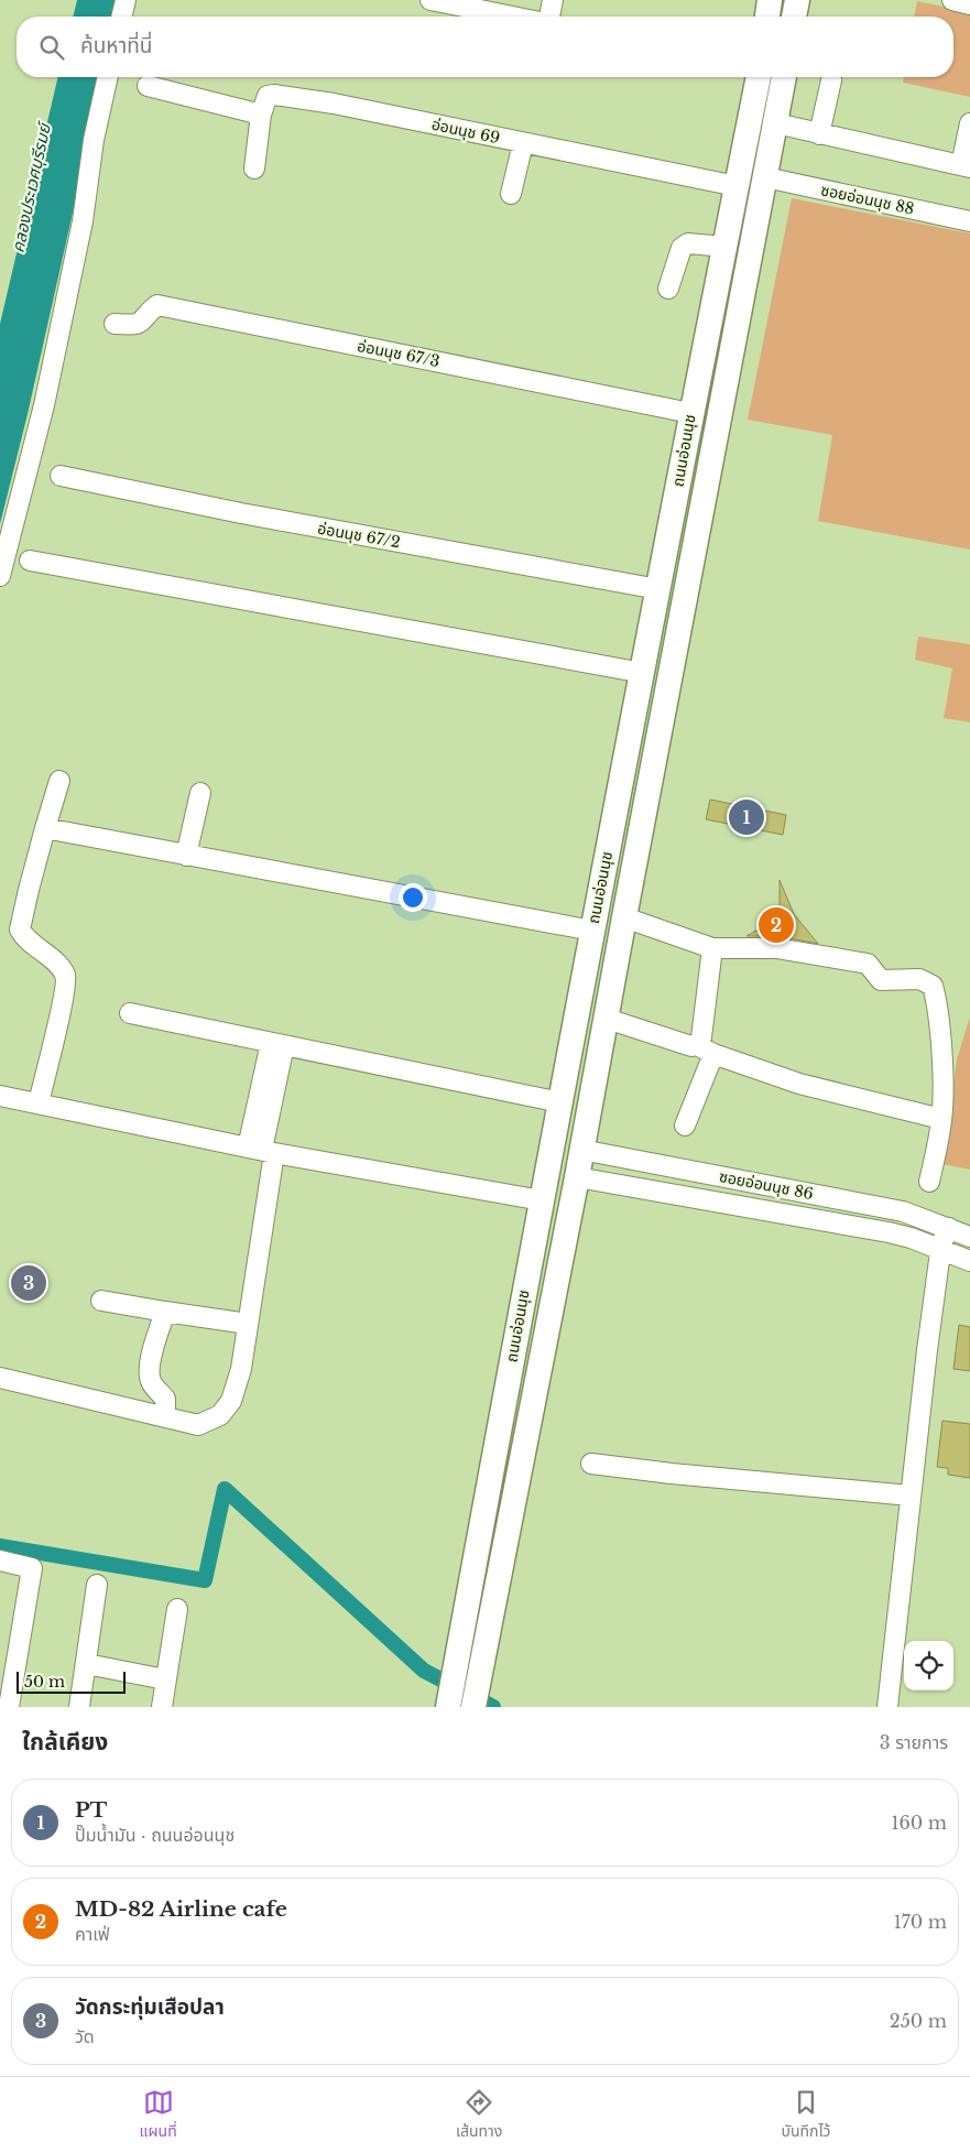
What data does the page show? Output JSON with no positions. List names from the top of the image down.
{
  "streets": {
    "main road": ["ถนนอ่อนนุช"],
    "street": [
      "อ่อนนุช 69",
      "ซอยอ่อนนุช 88",
      "อ่อนนุช 67/3",
      "อ่อนนุช 67/2",
      "ซอยอ่อนนุช 86"
    ]
  },
  "crossings": [
    ["อ่อนนุช 69", "ถนนอ่อนนุช"],
    ["ซอยอ่อนนุช 88", "ถนนอ่อนนุช"],
    ["อ่อนนุช 67/3", "ถนนอ่อนนุช"],
    ["ถนนอ่อนนุช", "อ่อนนุช 67/2"],
    ["ถนนอ่อนนุช", "ซอยอ่อนนุช 86"]
  ],
  "water": ["คลองประเวศบุรีรมย์"],
  "scale_bar": "50 m",
  "page": {
    "search": "ค้นหาที่นี่",
    "pins": ["1", "2", "3"],
    "scale": "50 m",
    "heading": ["ใกล้เคียง", "3 รายการ"],
    "list": [
      {
        "mark": "1",
        "name": "PT",
        "note": "ปั๊มน้ำมัน · ถนนอ่อนนุช",
        "value": "160 m"
      },
      {
        "mark": "2",
        "name": "MD-82 Airline cafe",
        "note": "คาเฟ่",
        "value": "170 m"
      },
      {
        "mark": "3",
        "name": "วัดกระทุ่มเสือปลา",
        "note": "วัด",
        "value": "250 m"
      }
    ],
    "nav": ["แผนที่", "เส้นทาง", "บันทึกไว้"]
  }
}
